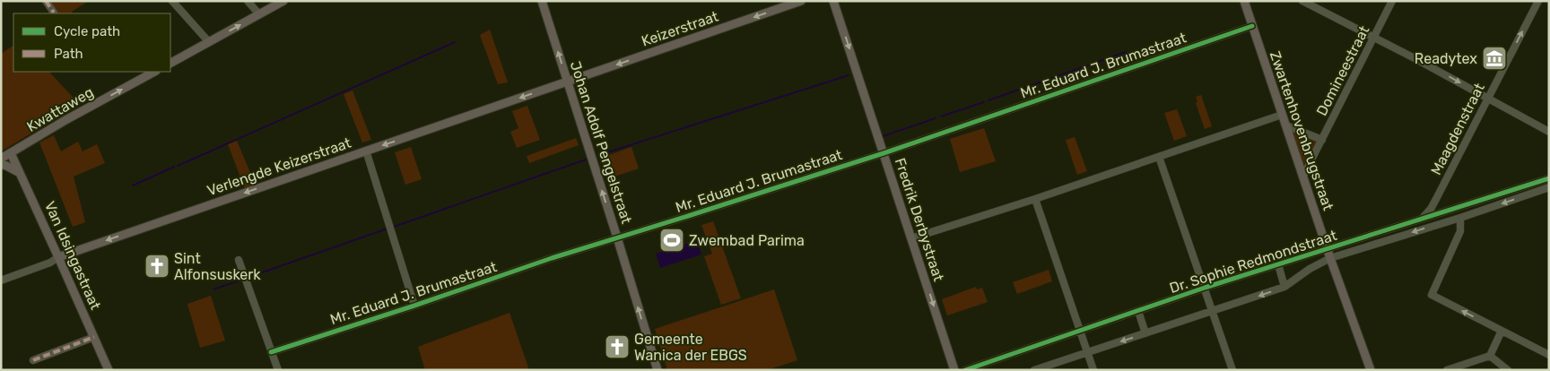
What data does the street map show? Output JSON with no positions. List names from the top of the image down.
{
  "streets": {
    "main road": [
      "Keizerstraat",
      "Kwattaweg",
      "Zwartenhovenbrugstraat",
      "Johan Adolf Pengelstraat",
      "Verlengde Keizerstraat",
      "Fredrik Derbystraat",
      "Van Idsingastraat"
    ],
    "street": [
      "Mr. Eduard J. Brumastraat",
      "Domineestraat",
      "Maagdenstraat",
      "Dr. Sophie Redmondstraat"
    ]
  },
  "crossings": [
    ["Keizerstraat", "Johan Adolf Pengelstraat"],
    ["Keizerstraat", "Verlengde Keizerstraat"],
    ["Mr. Eduard J. Brumastraat", "Zwartenhovenbrugstraat"],
    ["Mr. Eduard J. Brumastraat", "Johan Adolf Pengelstraat"],
    ["Mr. Eduard J. Brumastraat", "Fredrik Derbystraat"],
    ["Domineestraat", "Zwartenhovenbrugstraat"],
    ["Kwattaweg", "Van Idsingastraat"],
    ["Maagdenstraat", "Dr. Sophie Redmondstraat"],
    ["Zwartenhovenbrugstraat", "Dr. Sophie Redmondstraat"],
    ["Johan Adolf Pengelstraat", "Verlengde Keizerstraat"],
    ["Verlengde Keizerstraat", "Van Idsingastraat"]
  ],
  "one_way": [
    "Keizerstraat",
    "Kwattaweg",
    "Maagdenstraat",
    "Johan Adolf Pengelstraat",
    "Verlengde Keizerstraat",
    "Fredrik Derbystraat"
  ],
  "places": {
    "museum": ["Readytex"],
    "sports": ["Zwembad Parima"],
    "church": ["Sint Alfonsuskerk", "Gemeente Wanica der EBGS"]
  },
  "legend": ["Cycle path", "Path"]
}
